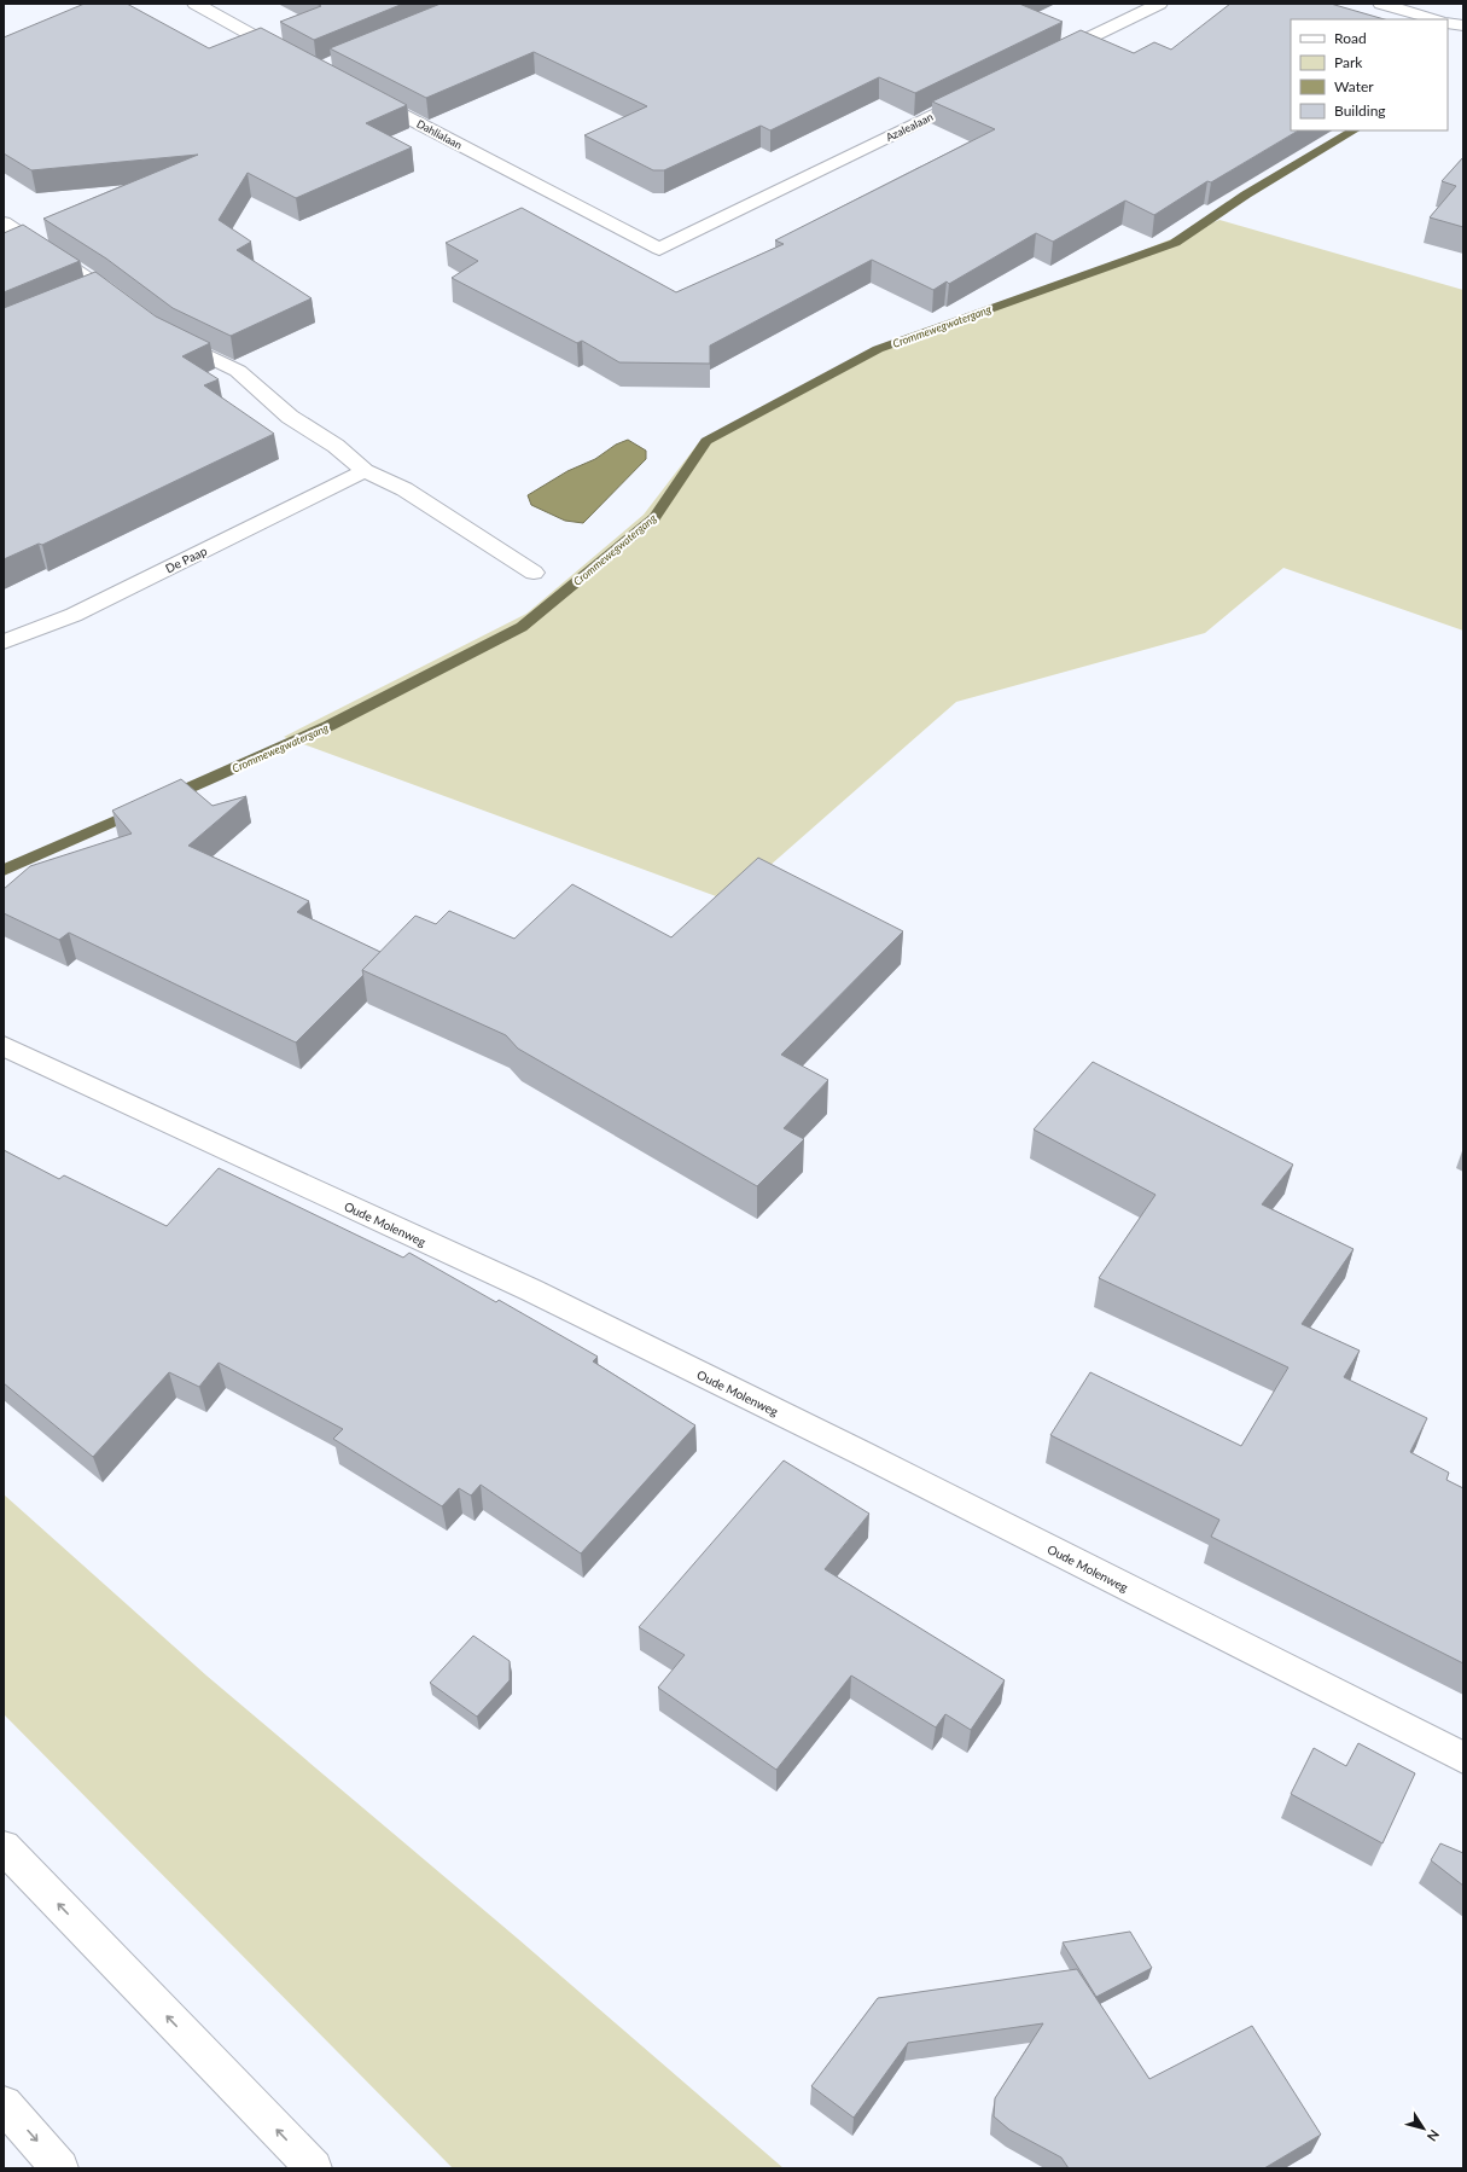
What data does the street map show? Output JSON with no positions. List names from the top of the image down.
{
  "streets": {
    "main road": [
      "Azalealaan",
      "Dahlialaan",
      "De Paap",
      "Oude Molenweg"
    ]
  },
  "crossings": [
    ["Azalealaan", "Dahlialaan"]
  ],
  "water": ["Crommewegwatergang"],
  "legend": [
    "Road",
    "Park",
    "Water",
    "Building"
  ],
  "north": "bottom right"
}
